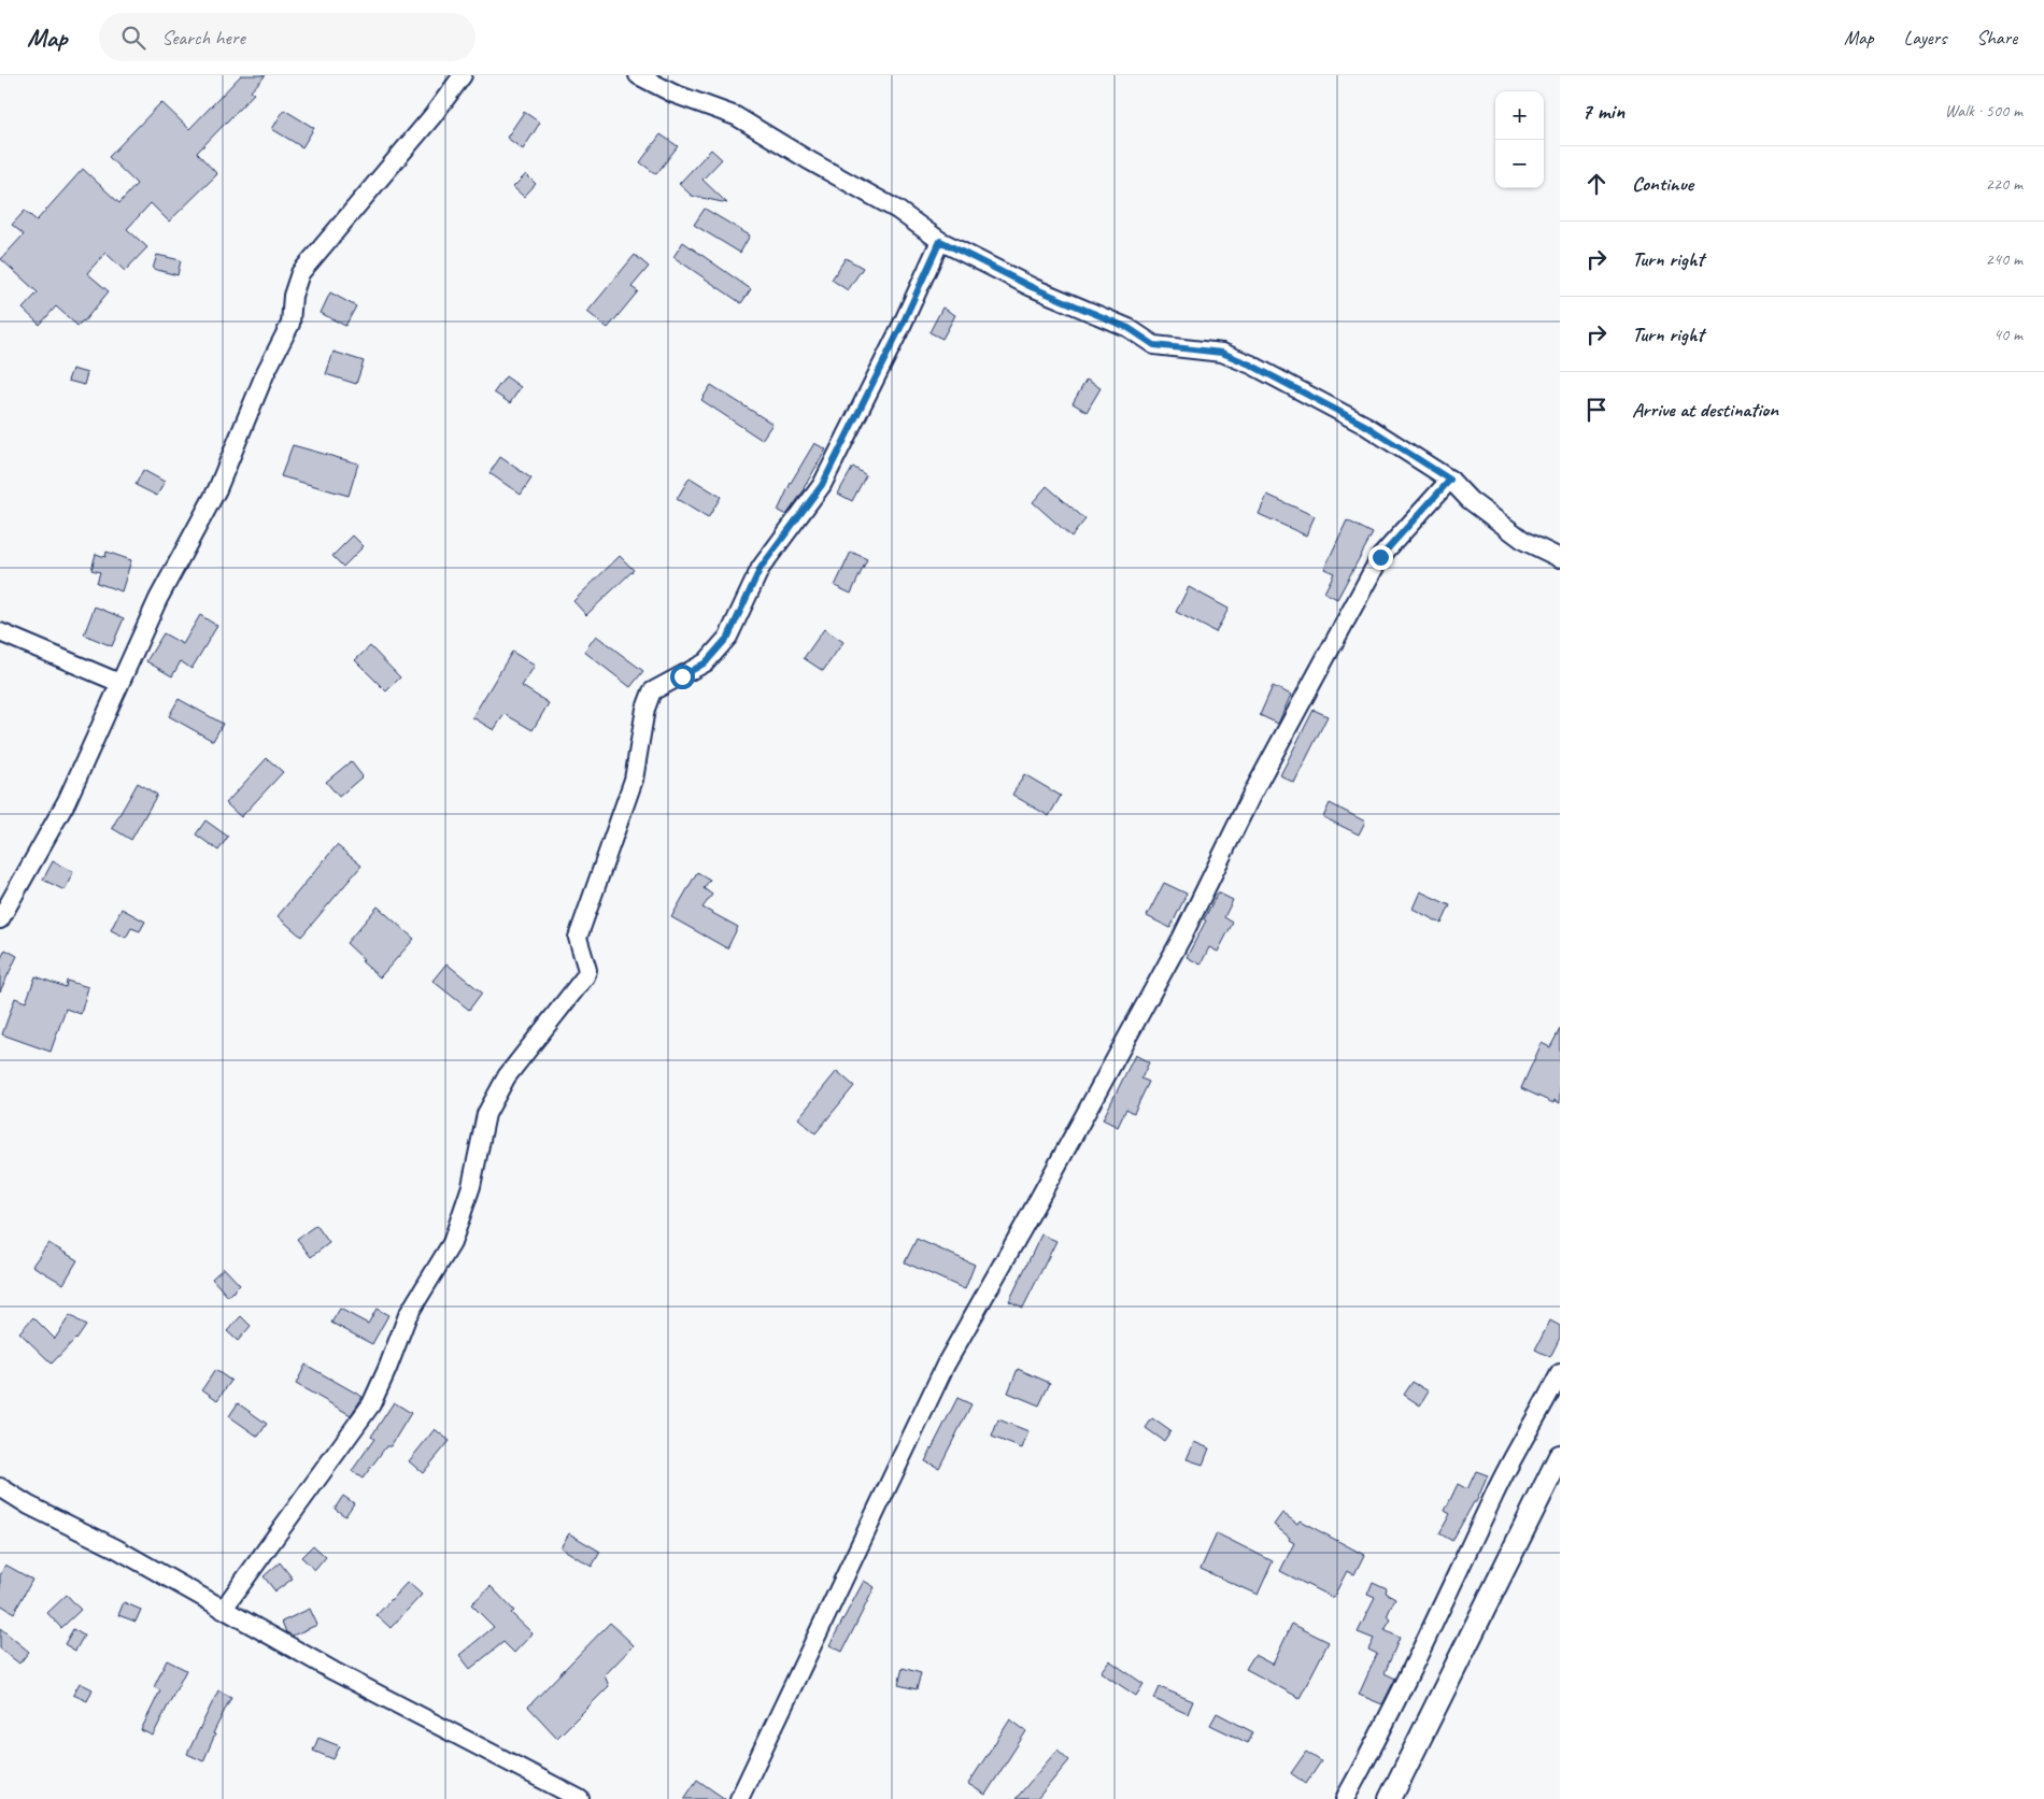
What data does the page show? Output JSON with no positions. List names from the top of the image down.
{
  "page": {
    "header": "Map",
    "search": "Search here",
    "nav": ["Map", "Layers", "Share"],
    "heading": ["7 min", "Walk · 500 m"],
    "map_buttons": ["+", "−"],
    "list": [
      ["Continue", "220 m"],
      ["Turn right", "240 m"],
      ["Turn right", "40 m"],
      "Arrive at destination"
    ]
  }
}
